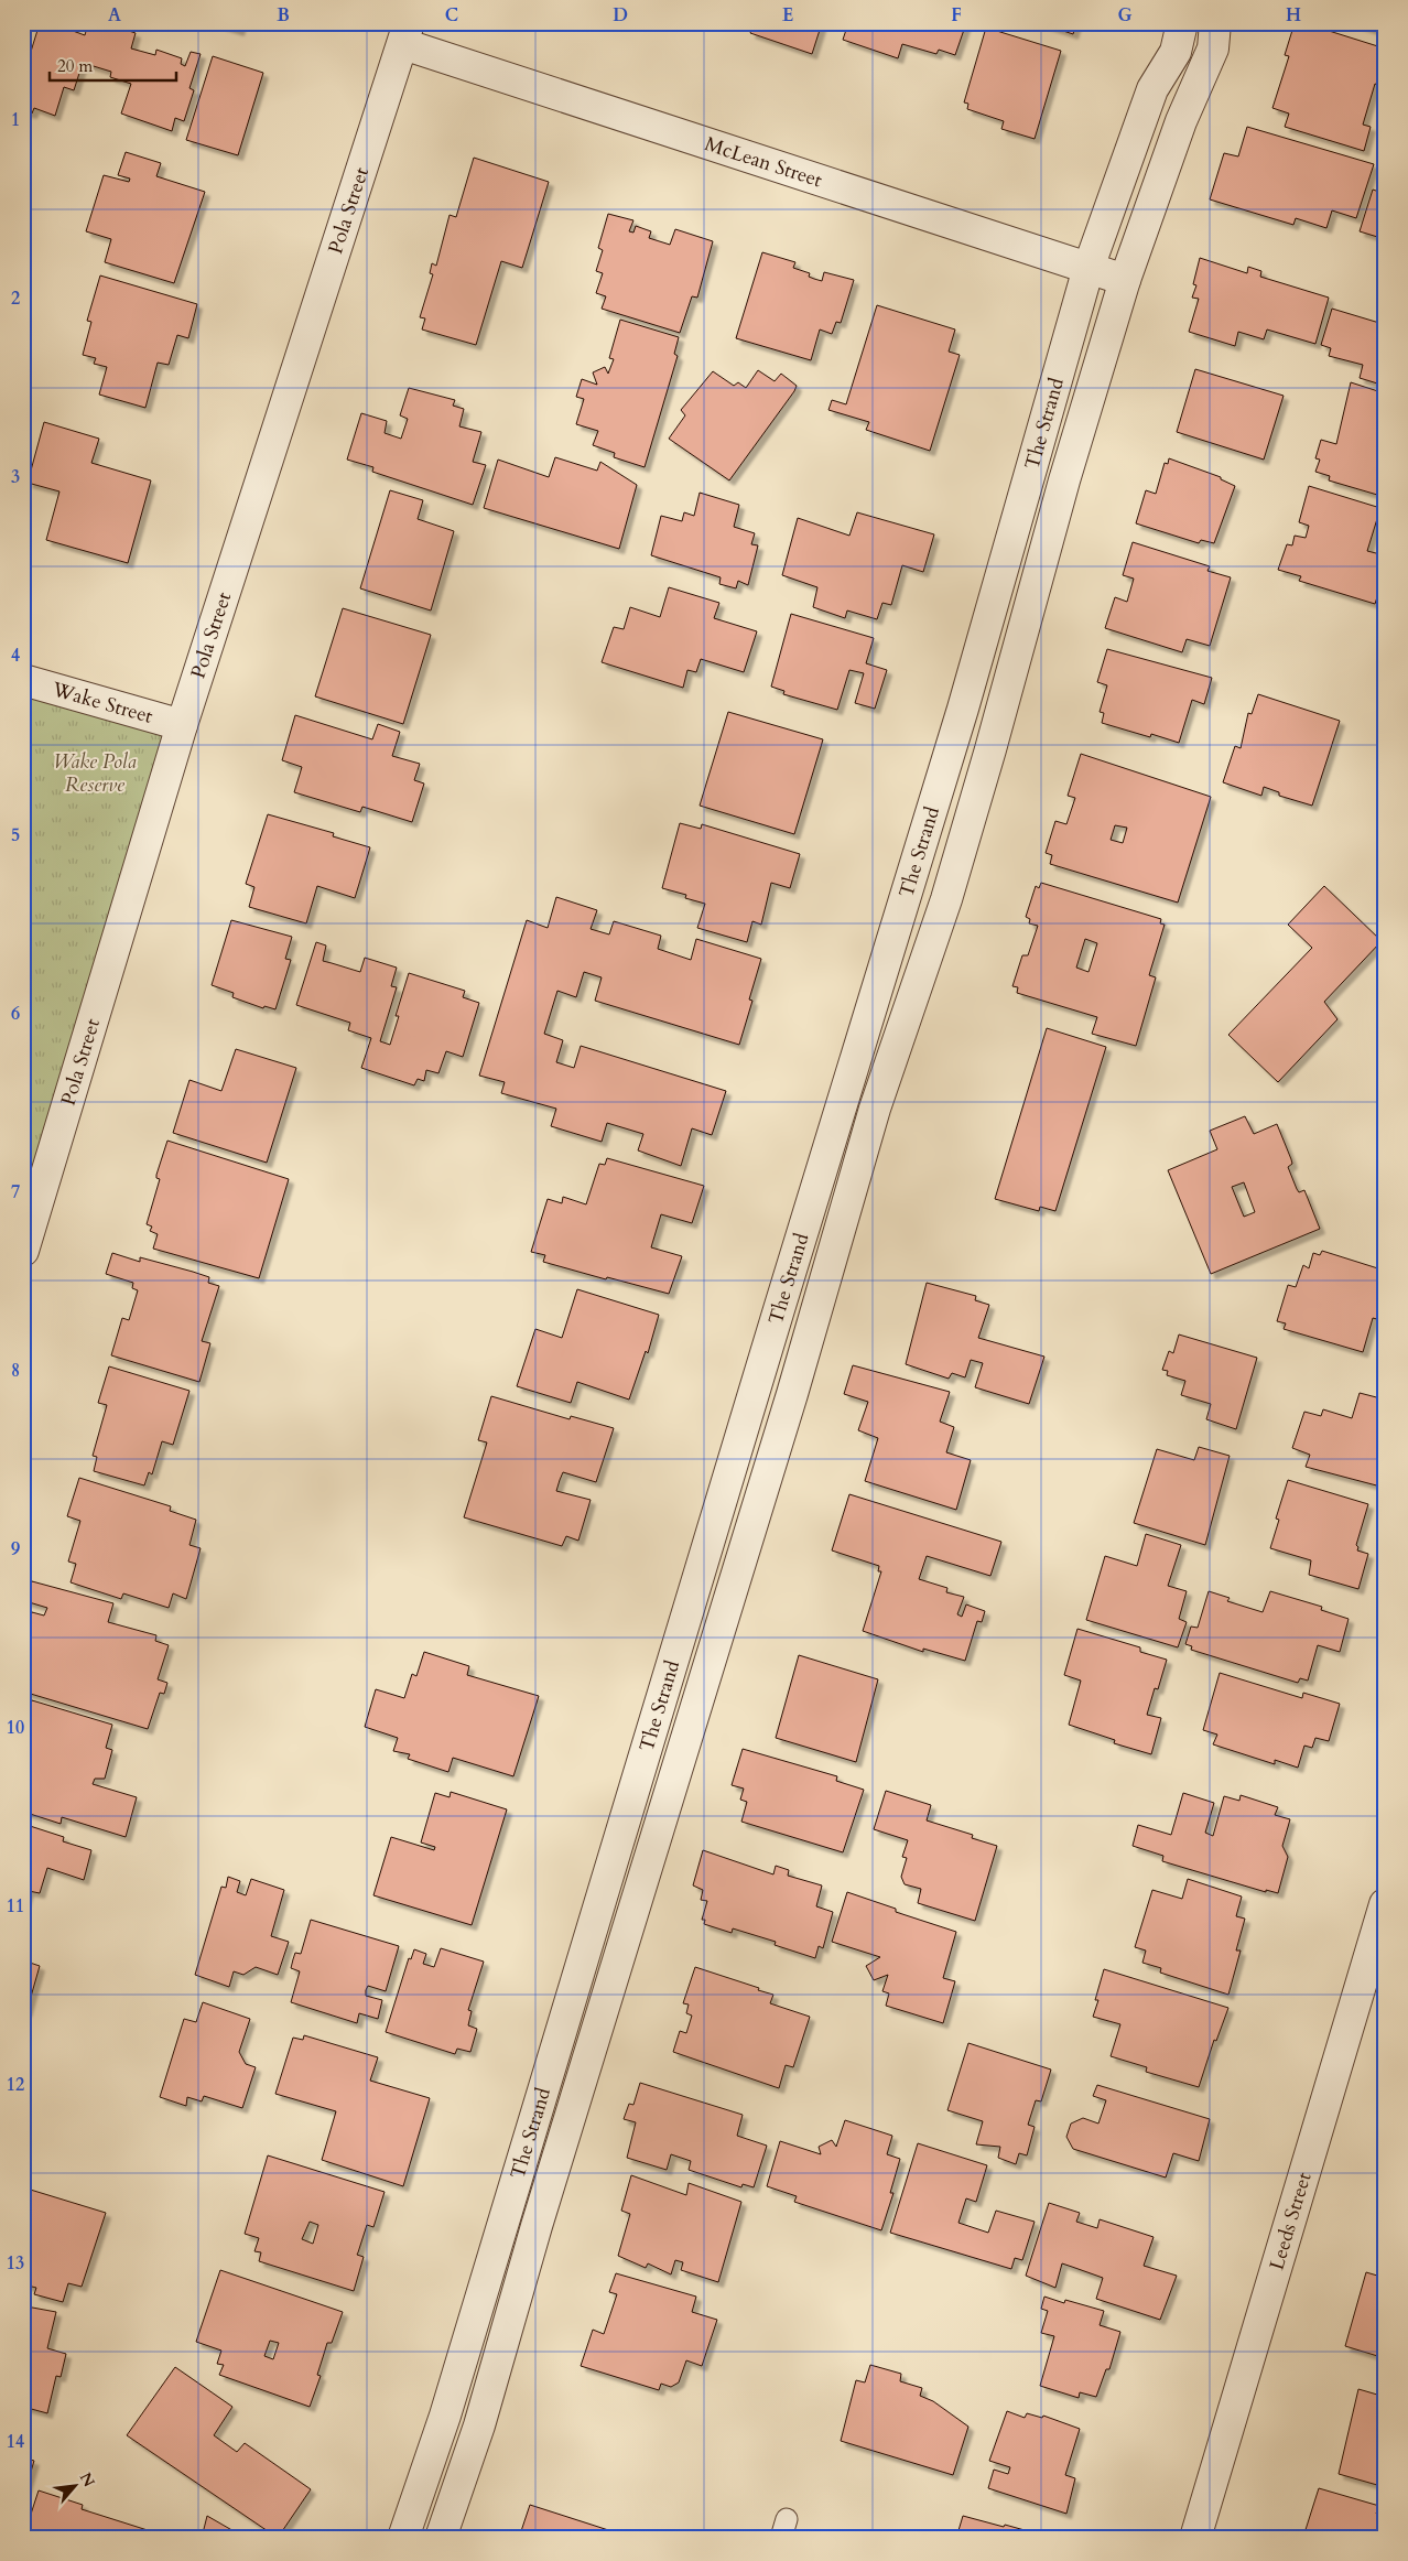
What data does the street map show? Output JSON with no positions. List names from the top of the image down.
{
  "streets": {
    "street": [
      "McLean Street",
      "Pola Street",
      "The Strand",
      "Wake Street",
      "Leeds Street"
    ]
  },
  "crossings": [
    ["McLean Street", "Pola Street"],
    ["McLean Street", "The Strand"],
    ["Pola Street", "Wake Street"]
  ],
  "parks": ["Wake Pola Reserve"],
  "scale_bar": "20 m",
  "north": "top right",
  "grid": {
    "columns": [
      "A",
      "B",
      "C",
      "D",
      "E",
      "F",
      "G",
      "H"
    ],
    "rows": [
      "1",
      "2",
      "3",
      "4",
      "5",
      "6",
      "7",
      "8",
      "9",
      "10",
      "11",
      "12",
      "13",
      "14"
    ]
  }
}
